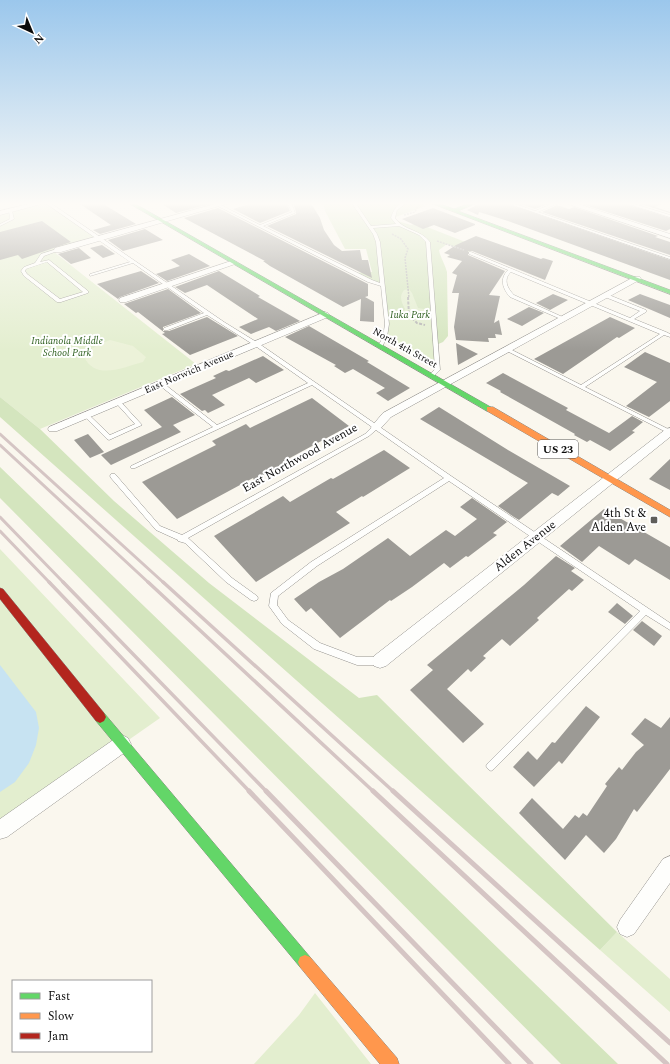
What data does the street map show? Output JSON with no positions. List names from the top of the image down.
{
  "streets": {
    "main road": ["North 4th Street", "US 23"],
    "street": ["East Norwich Avenue", "East Northwood Avenue", "Alden Avenue"]
  },
  "crossings": [
    ["North 4th Street", "East Norwich Avenue"],
    ["North 4th Street", "East Northwood Avenue"],
    ["North 4th Street", "Alden Avenue"]
  ],
  "parks": ["Iuka Park", "Indianola Middle School Park"],
  "places": {
    "transit": ["4th St & Alden Ave"]
  },
  "legend": ["Fast", "Slow", "Jam"],
  "north": "bottom right"
}
